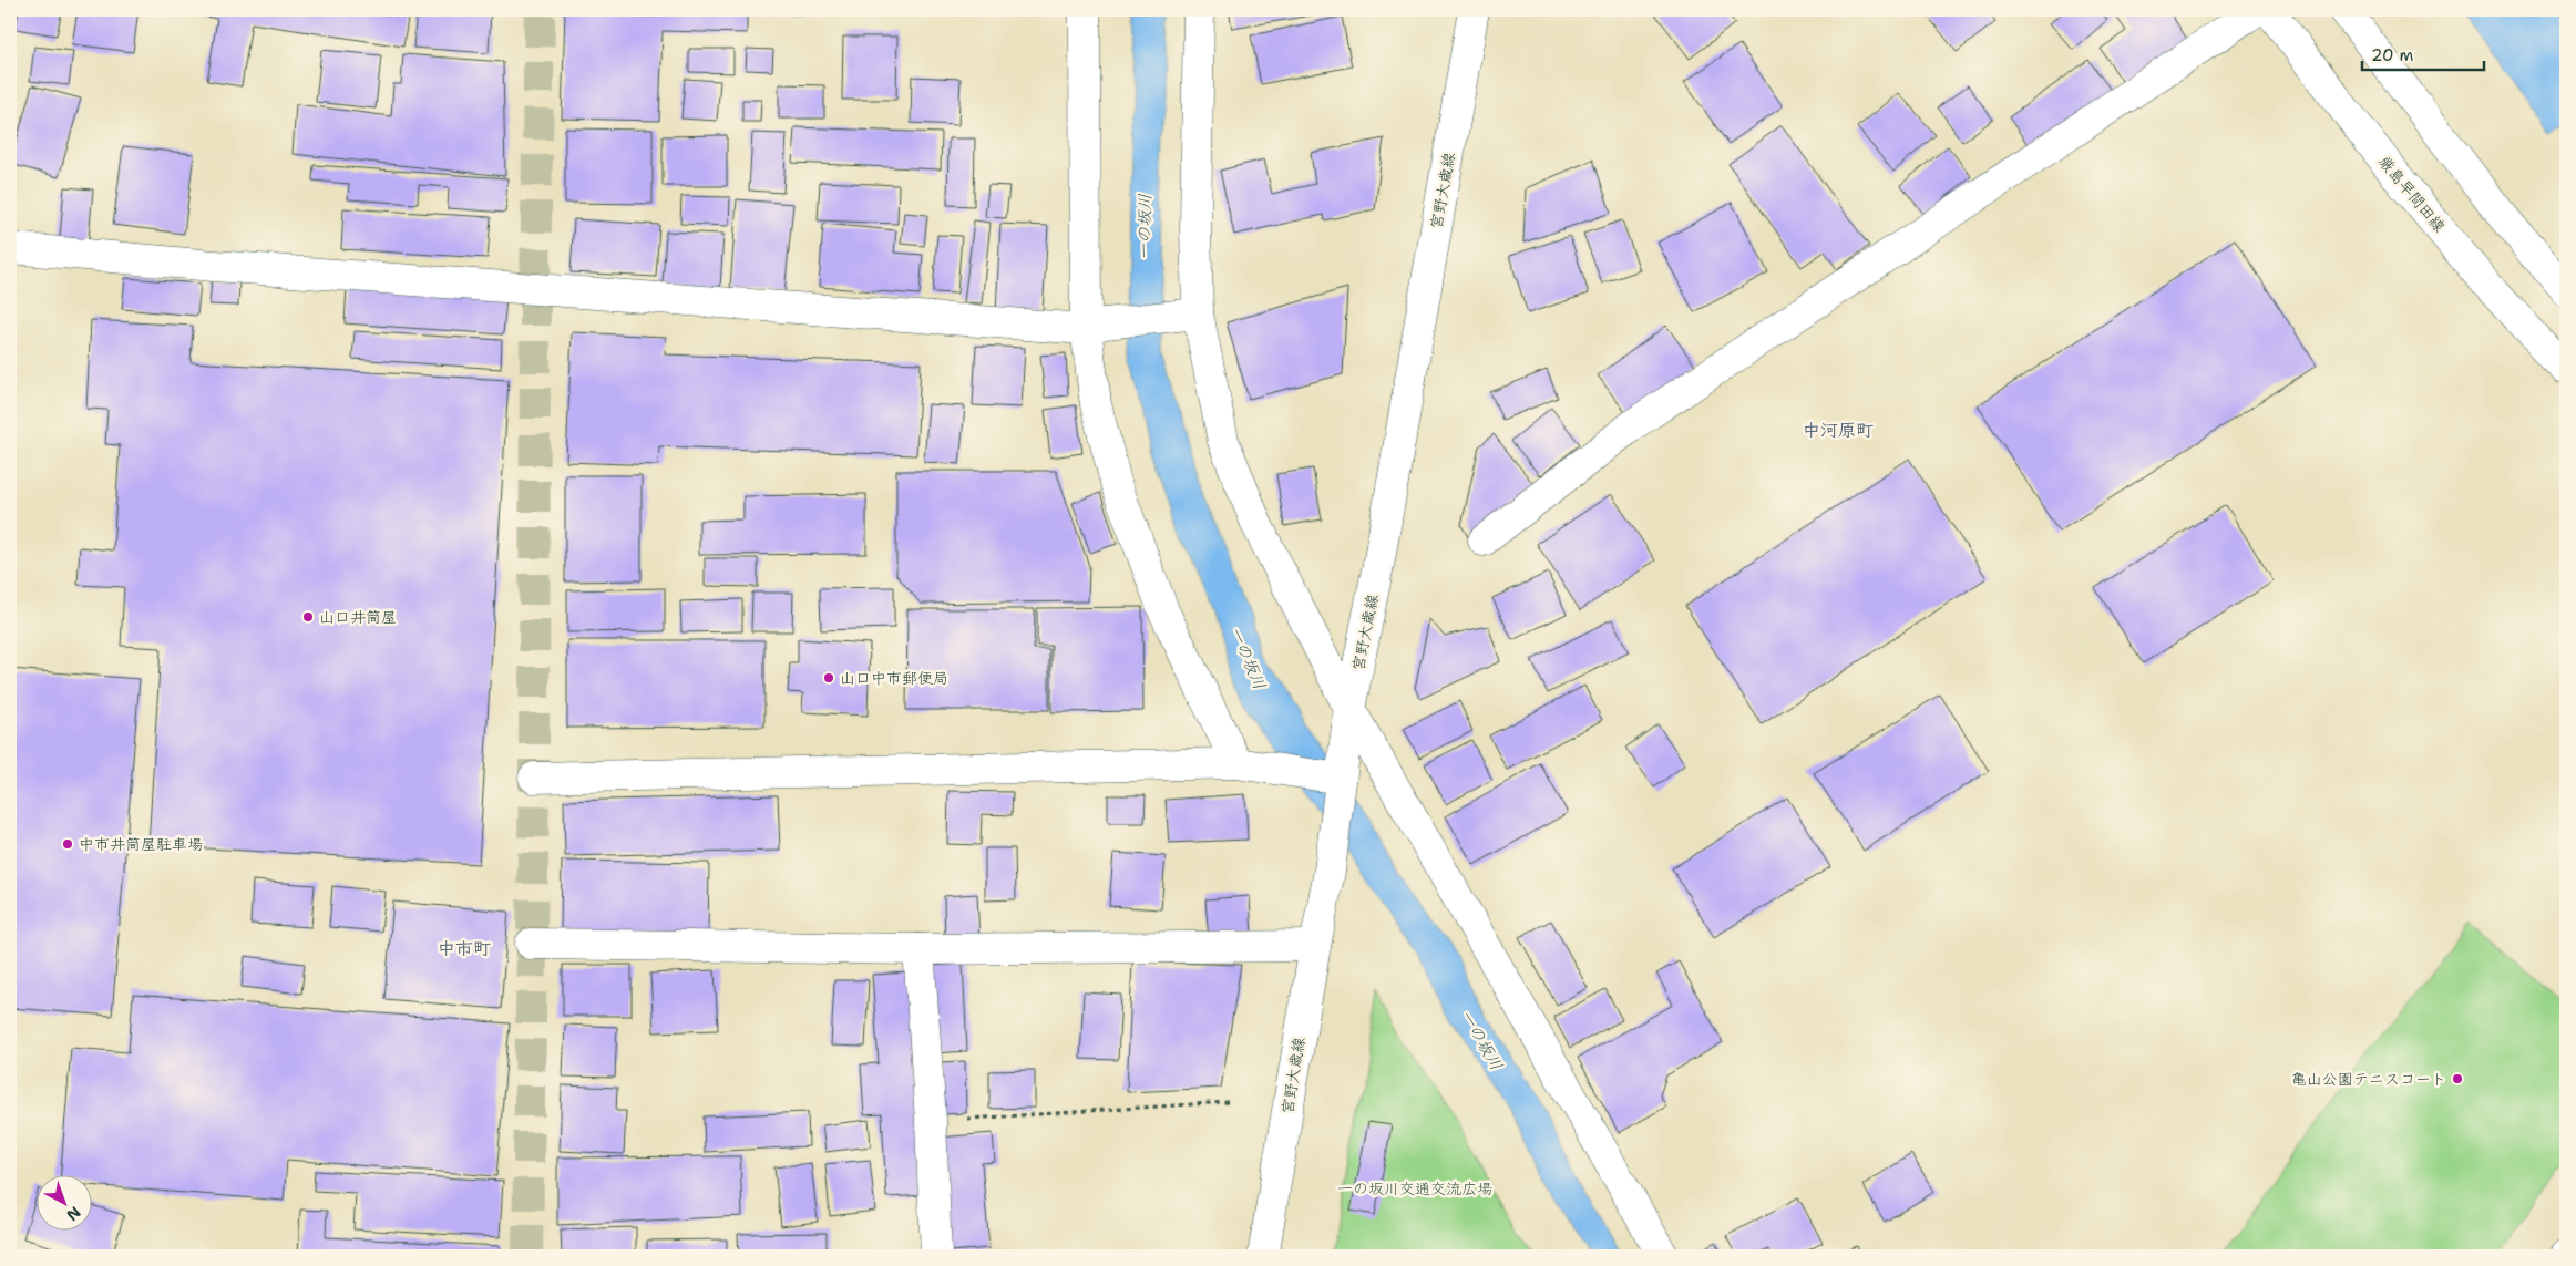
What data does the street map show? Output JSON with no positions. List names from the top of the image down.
{
  "streets": {
    "street": ["宮野大歳線", "厳島早間田線"]
  },
  "districts": ["中河原町", "中市町"],
  "water": ["一の坂川"],
  "parks": ["一の坂川交通交流広場"],
  "places": [
    "山口井筒屋",
    "山口中市郵便局",
    "中市井筒屋駐車場",
    "亀山公園テニスコート"
  ],
  "scale_bar": "20 m",
  "north": "bottom right"
}
